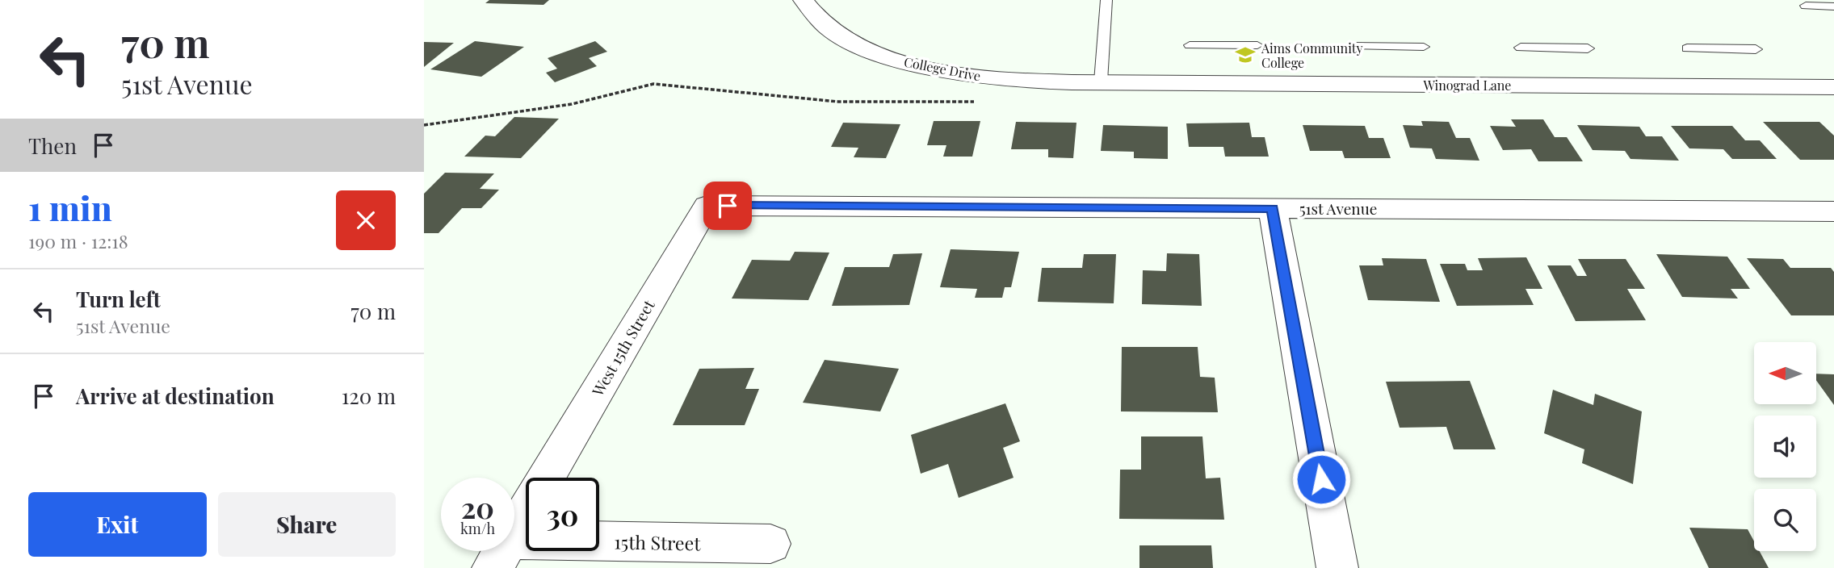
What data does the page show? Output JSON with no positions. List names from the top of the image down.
{
  "streets": {
    "street": [
      "College Drive",
      "Winograd Lane",
      "51st Avenue",
      "West 15th Street",
      "15th Street"
    ]
  },
  "crossings": [
    ["College Drive", "Winograd Lane"],
    ["51st Avenue", "West 15th Street"],
    ["West 15th Street", "15th Street"]
  ],
  "places": {
    "school or university": ["Aims Community College"]
  },
  "north": "left",
  "page": {
    "turn": ["70 m", "51st Avenue"],
    "then": "Then",
    "heading": ["1 min", "190 m · 12:18"],
    "list": [
      {
        "name": "Turn left",
        "note": "51st Avenue",
        "value": "70 m"
      },
      {
        "name": "Arrive at destination",
        "value": "120 m"
      }
    ],
    "speed": "20 km/h",
    "limit": "30",
    "buttons": ["Exit", "Share"]
  }
}
